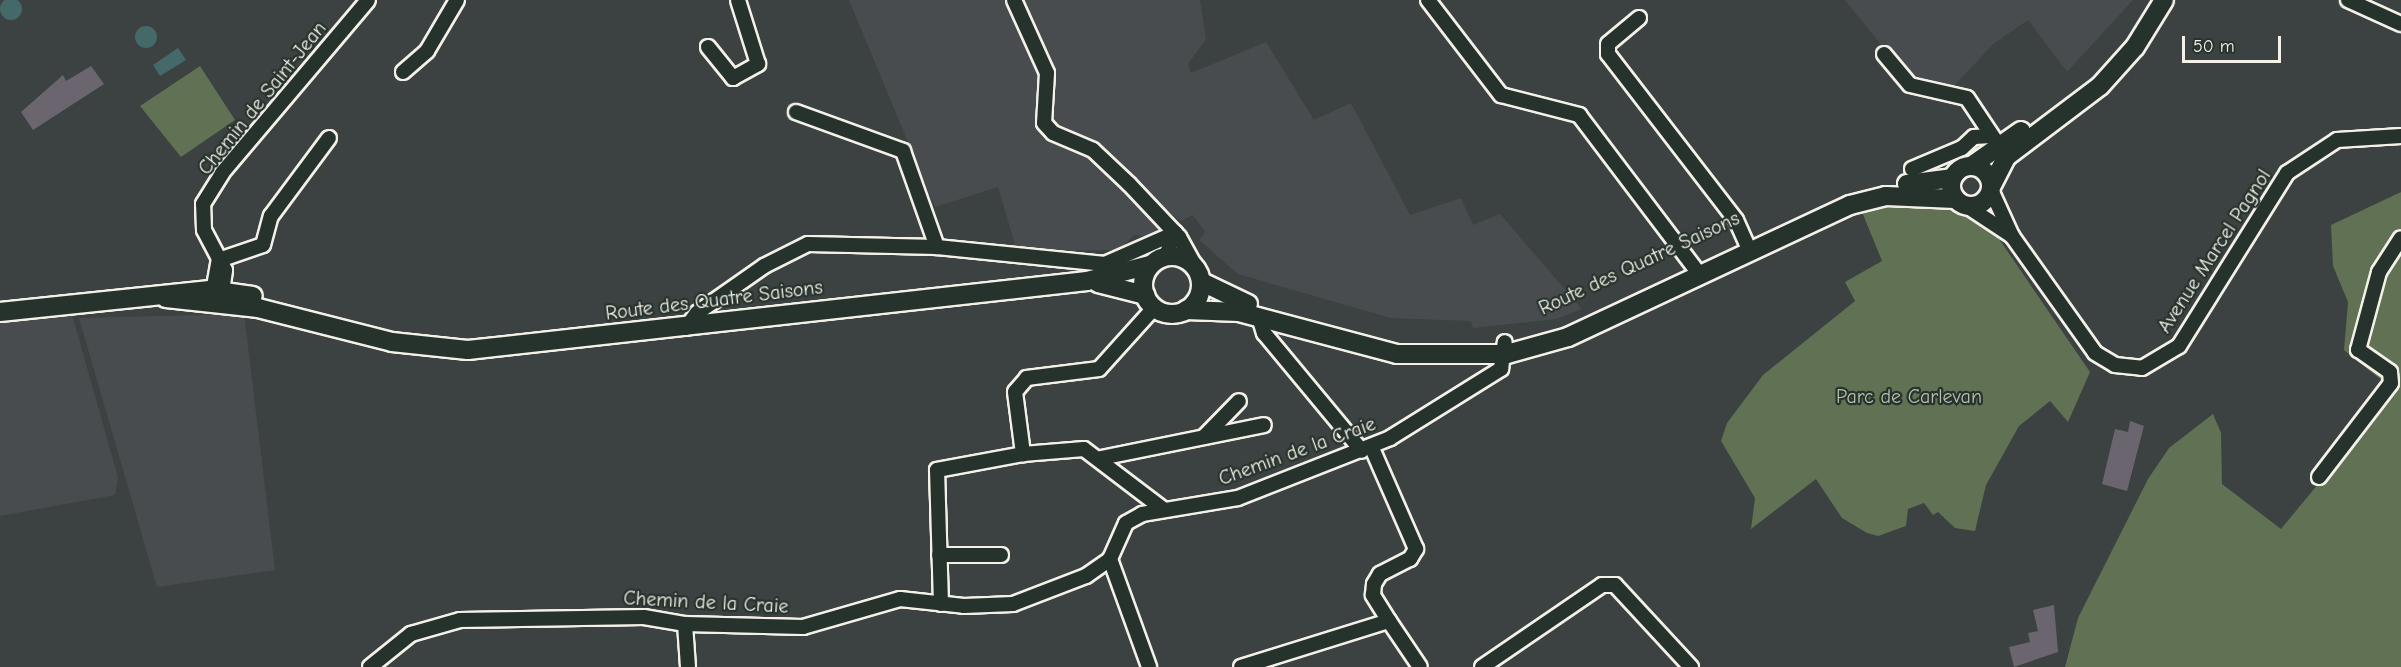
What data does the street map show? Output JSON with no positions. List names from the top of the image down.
{
  "streets": {
    "main road": ["Route des Quatre Saisons"],
    "street": ["Chemin de Saint-Jean", "Avenue Marcel Pagnol", "Chemin de la Craie"]
  },
  "crossings": [
    ["Chemin de Saint-Jean", "Route des Quatre Saisons"],
    ["Avenue Marcel Pagnol", "Route des Quatre Saisons"],
    ["Route des Quatre Saisons", "Chemin de la Craie"]
  ],
  "parks": ["Parc de Carlevan"],
  "scale_bar": "50 m"
}
